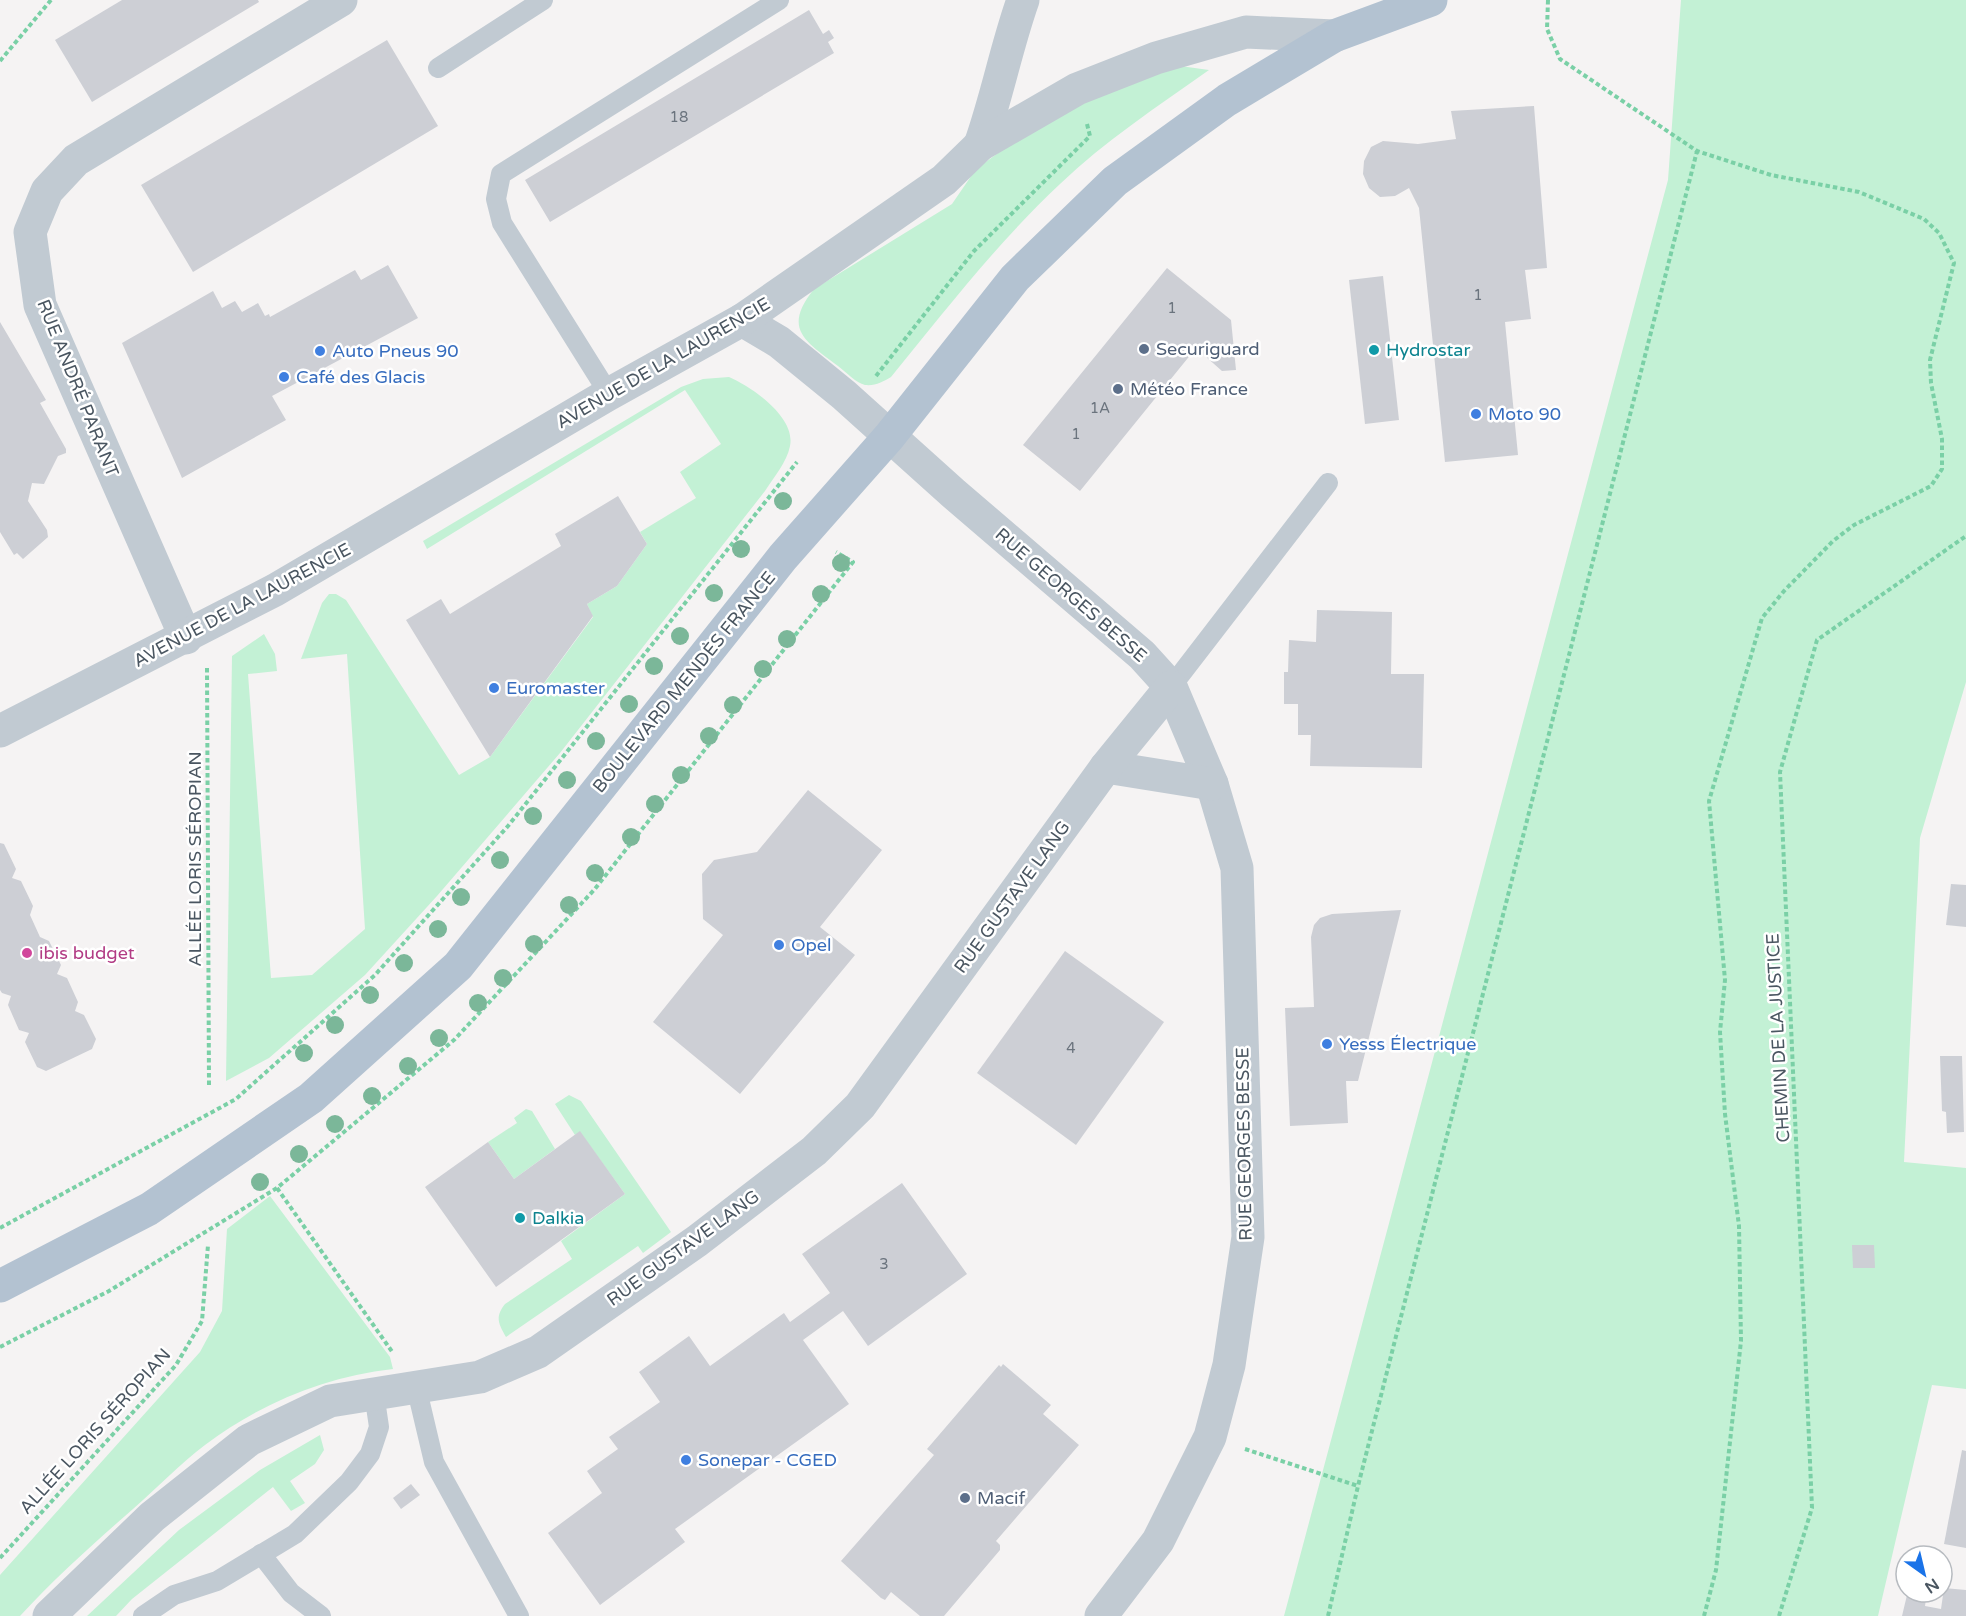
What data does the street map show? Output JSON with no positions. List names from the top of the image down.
{
  "streets": {
    "main road": ["AVENUE DE LA LAURENCIE", "BOULEVARD MENDÈS FRANCE"],
    "street": ["RUE ANDRÉ PARANT", "RUE GEORGES BESSE", "RUE GUSTAVE LANG"],
    "path": ["ALLÉE LORIS SÉROPIAN", "CHEMIN DE LA JUSTICE"]
  },
  "crossings": [
    ["AVENUE DE LA LAURENCIE", "RUE ANDRÉ PARANT"],
    ["AVENUE DE LA LAURENCIE", "RUE GEORGES BESSE"],
    ["AVENUE DE LA LAURENCIE", "BOULEVARD MENDÈS FRANCE"],
    ["AVENUE DE LA LAURENCIE", "ALLÉE LORIS SÉROPIAN"],
    ["RUE ANDRÉ PARANT", "ALLÉE LORIS SÉROPIAN"],
    ["RUE GEORGES BESSE", "BOULEVARD MENDÈS FRANCE"],
    ["RUE GEORGES BESSE", "RUE GUSTAVE LANG"]
  ],
  "places": [
    "Securiguard",
    "Hydrostar",
    "Auto Pneus 90",
    "Café des Glacis",
    "Météo France",
    "Moto 90",
    "Euromaster",
    "Opel",
    "ibis budget",
    "Yesss Électrique",
    "Dalkia",
    "Sonepar - CGED",
    "Macif"
  ],
  "house_numbers": [
    "18",
    "1",
    "1",
    "1A",
    "1",
    "4",
    "3"
  ],
  "north": "bottom right"
}
